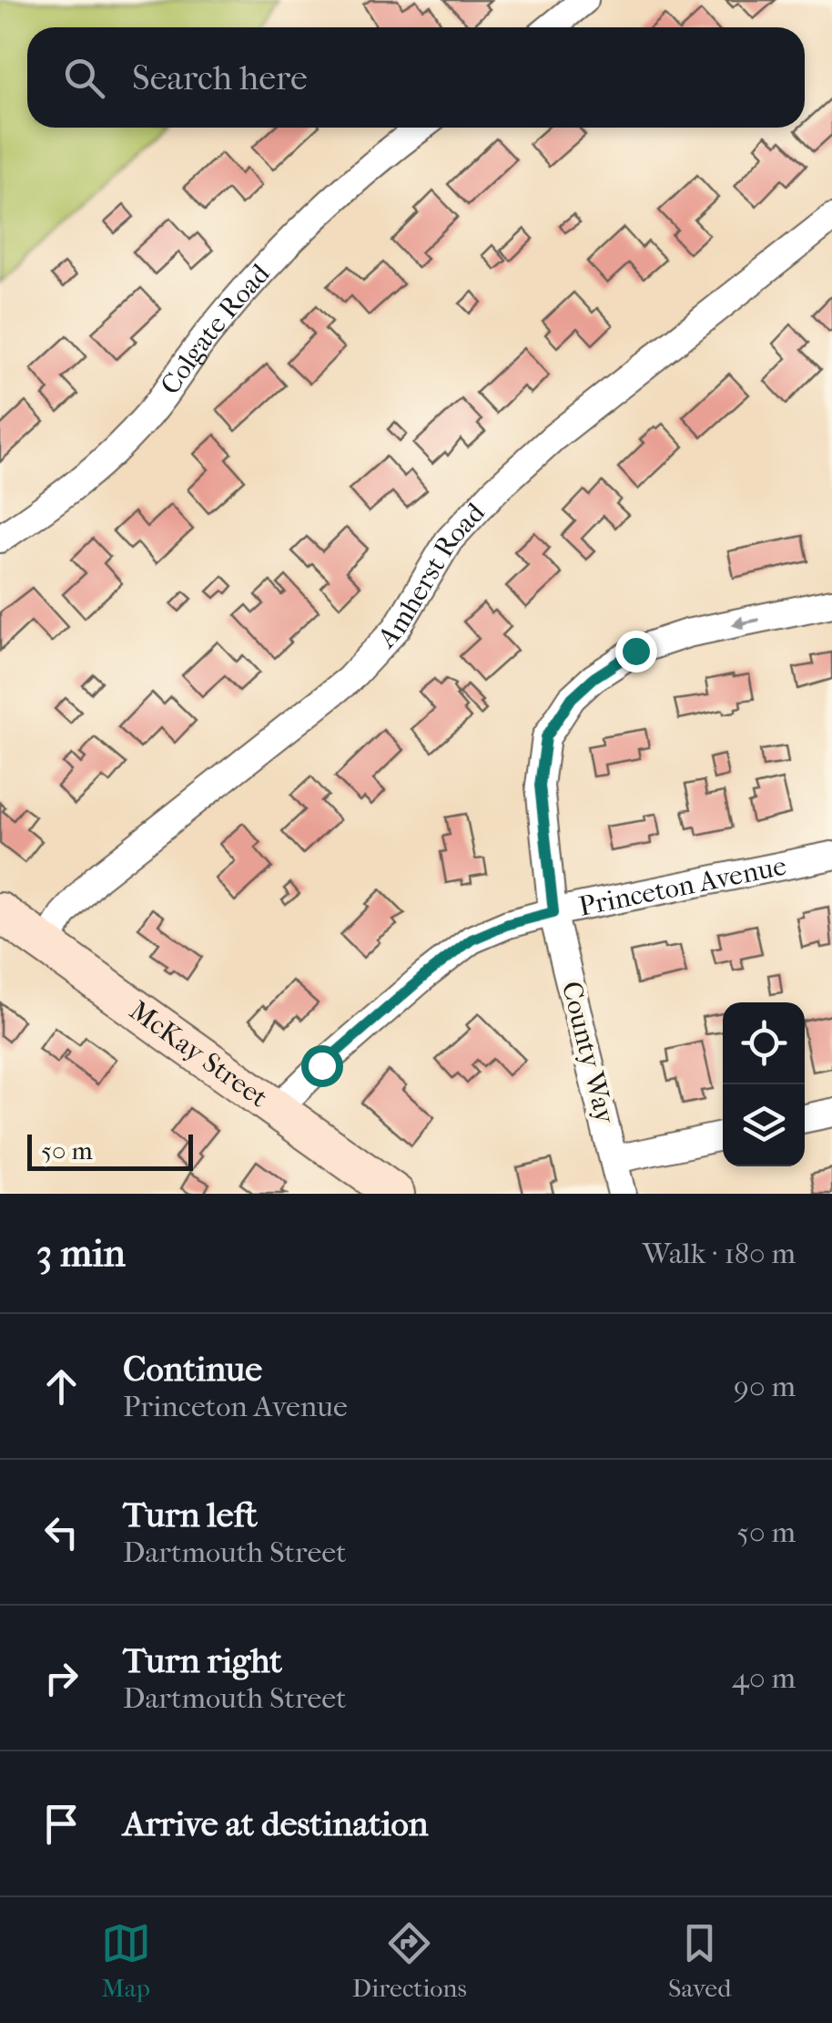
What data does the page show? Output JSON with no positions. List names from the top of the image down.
{
  "streets": {
    "main road": ["McKay Street"],
    "street": [
      "Colgate Road",
      "Amherst Road",
      "Princeton Avenue",
      "County Way"
    ]
  },
  "crossings": [
    ["Amherst Road", "McKay Street"],
    ["Princeton Avenue", "County Way"],
    ["Princeton Avenue", "McKay Street"]
  ],
  "one_way": ["County Way"],
  "scale_bar": "50 m",
  "page": {
    "search": "Search here",
    "scale": "50 m",
    "heading": ["3 min", "Walk · 180 m"],
    "list": [
      ["Continue", "Princeton Avenue", "90 m"],
      ["Turn left", "Dartmouth Street", "50 m"],
      ["Turn right", "Dartmouth Street", "40 m"],
      "Arrive at destination"
    ],
    "nav": ["Map", "Directions", "Saved"]
  }
}
